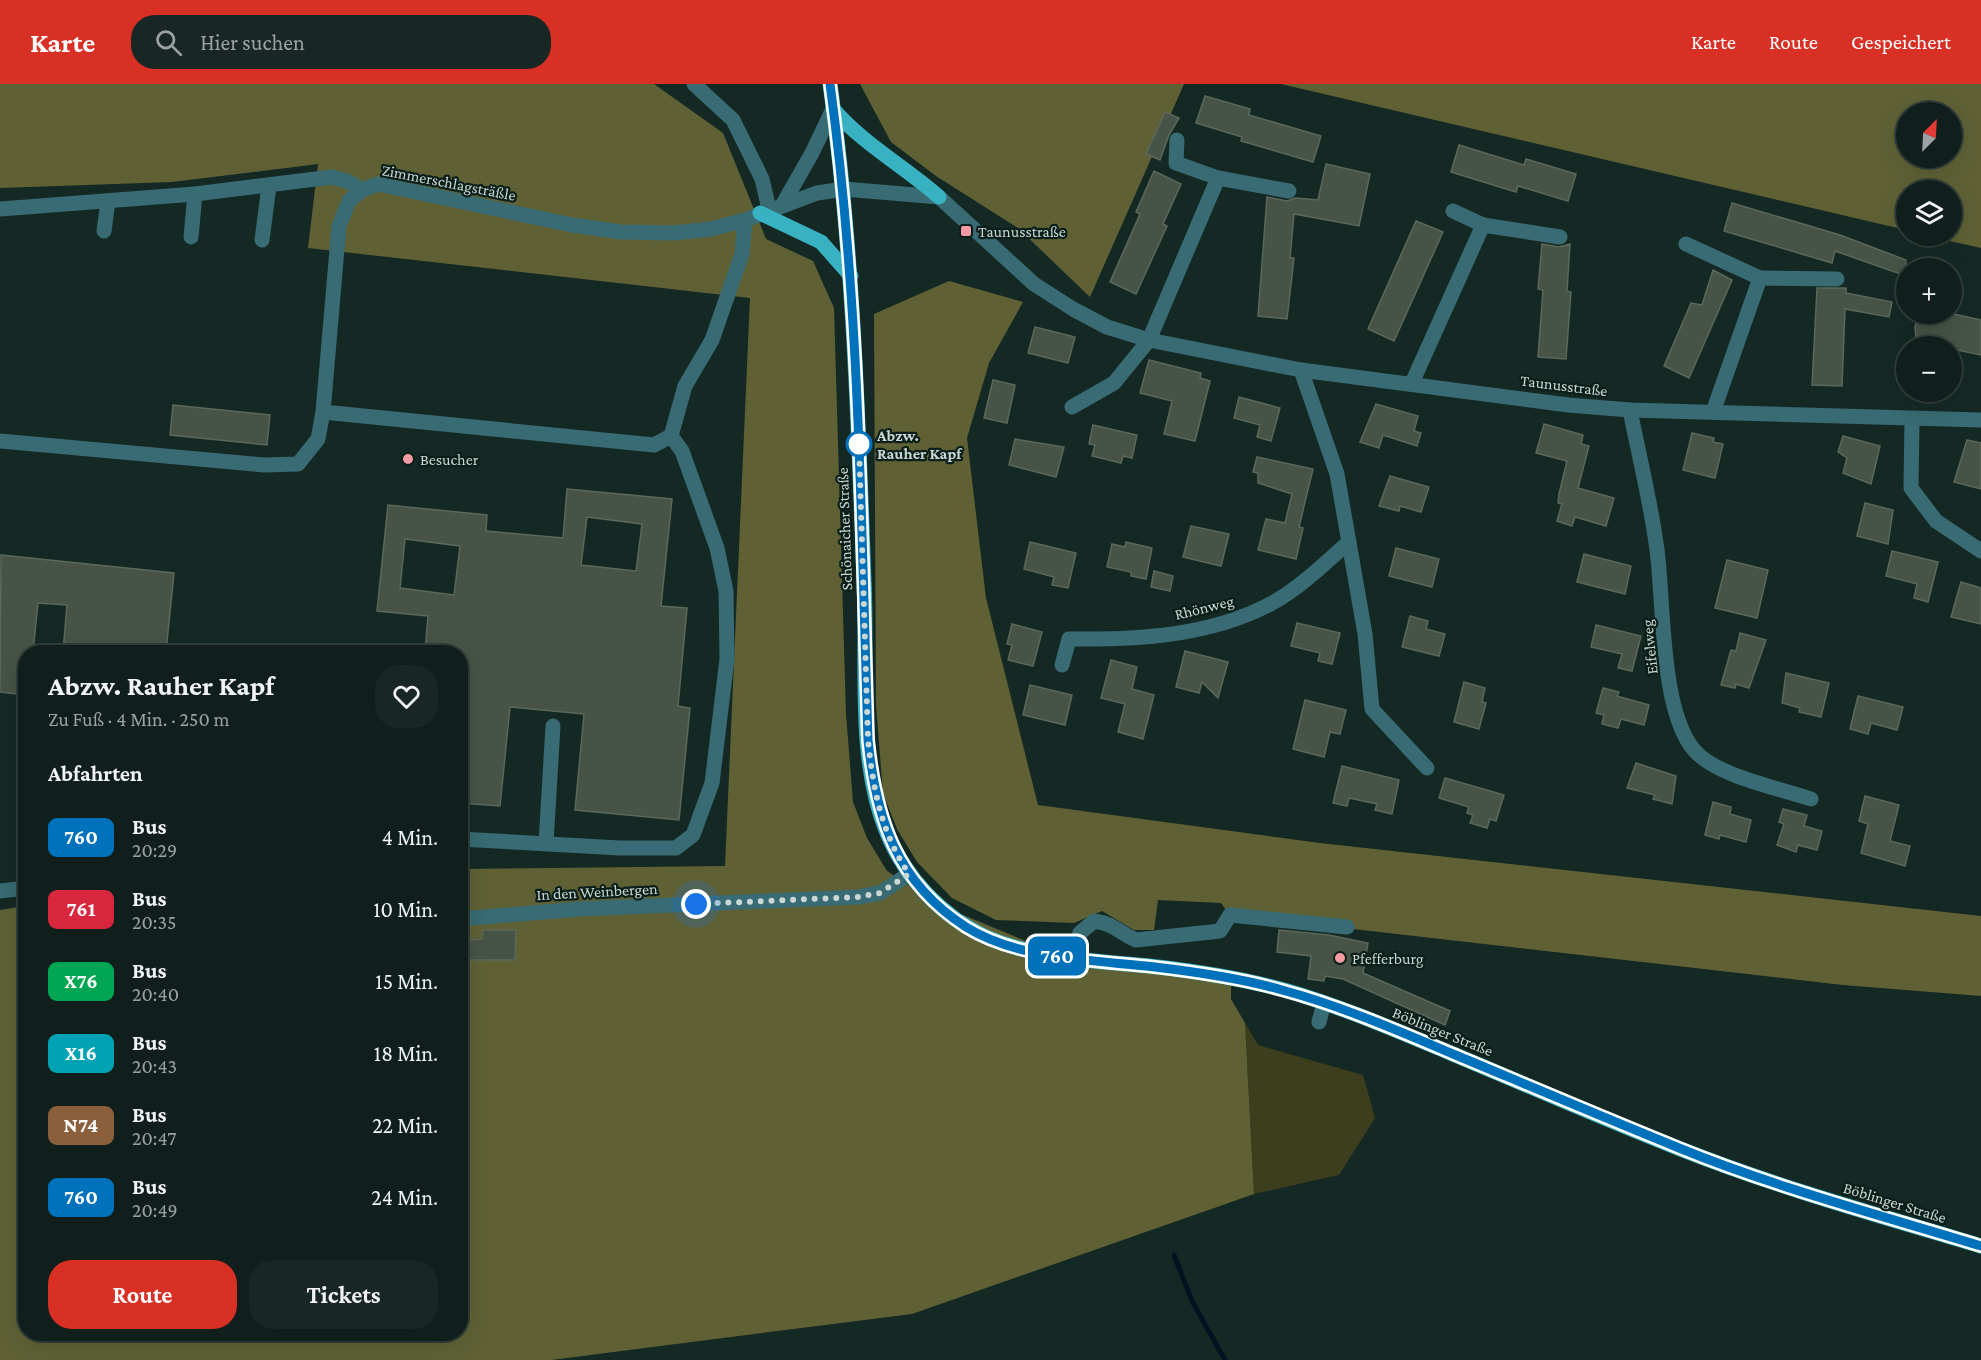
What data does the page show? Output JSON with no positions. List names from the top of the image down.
{
  "streets": {
    "main road": ["Schönaicher Straße", "Böblinger Straße"],
    "street": [
      "Zimmerschlagsträßle",
      "Taunusstraße",
      "Rhönweg",
      "Eifelweg",
      "In den Weinbergen"
    ]
  },
  "crossings": [
    ["Zimmerschlagsträßle", "Schönaicher Straße"],
    ["Taunusstraße", "Eifelweg"],
    ["Schönaicher Straße", "In den Weinbergen"],
    ["Schönaicher Straße", "Böblinger Straße"],
    ["In den Weinbergen", "Böblinger Straße"]
  ],
  "places": {
    "transit": ["Taunusstraße"],
    "other": ["Abzw. Rauher Kapf", "Besucher", "Pfefferburg"]
  },
  "lines": ["bus line 760"],
  "north": "top right",
  "page": {
    "header": "Karte",
    "search": "Hier suchen",
    "nav": ["Karte", "Route", "Gespeichert"],
    "on_map": "760",
    "map_buttons": ["+", "−"],
    "heading": [
      ["Abzw. Rauher Kapf", "Zu Fuß · 4 Min. · 250 m"],
      "Abfahrten"
    ],
    "list": [
      {
        "mark": "760",
        "name": "Bus",
        "note": "20:29",
        "value": "4 Min."
      },
      {
        "mark": "761",
        "name": "Bus",
        "note": "20:35",
        "value": "10 Min."
      },
      {
        "mark": "X76",
        "name": "Bus",
        "note": "20:40",
        "value": "15 Min."
      },
      {
        "mark": "X16",
        "name": "Bus",
        "note": "20:43",
        "value": "18 Min."
      },
      {
        "mark": "N74",
        "name": "Bus",
        "note": "20:47",
        "value": "22 Min."
      },
      {
        "mark": "760",
        "name": "Bus",
        "note": "20:49",
        "value": "24 Min."
      }
    ],
    "buttons": ["Route", "Tickets"]
  }
}
